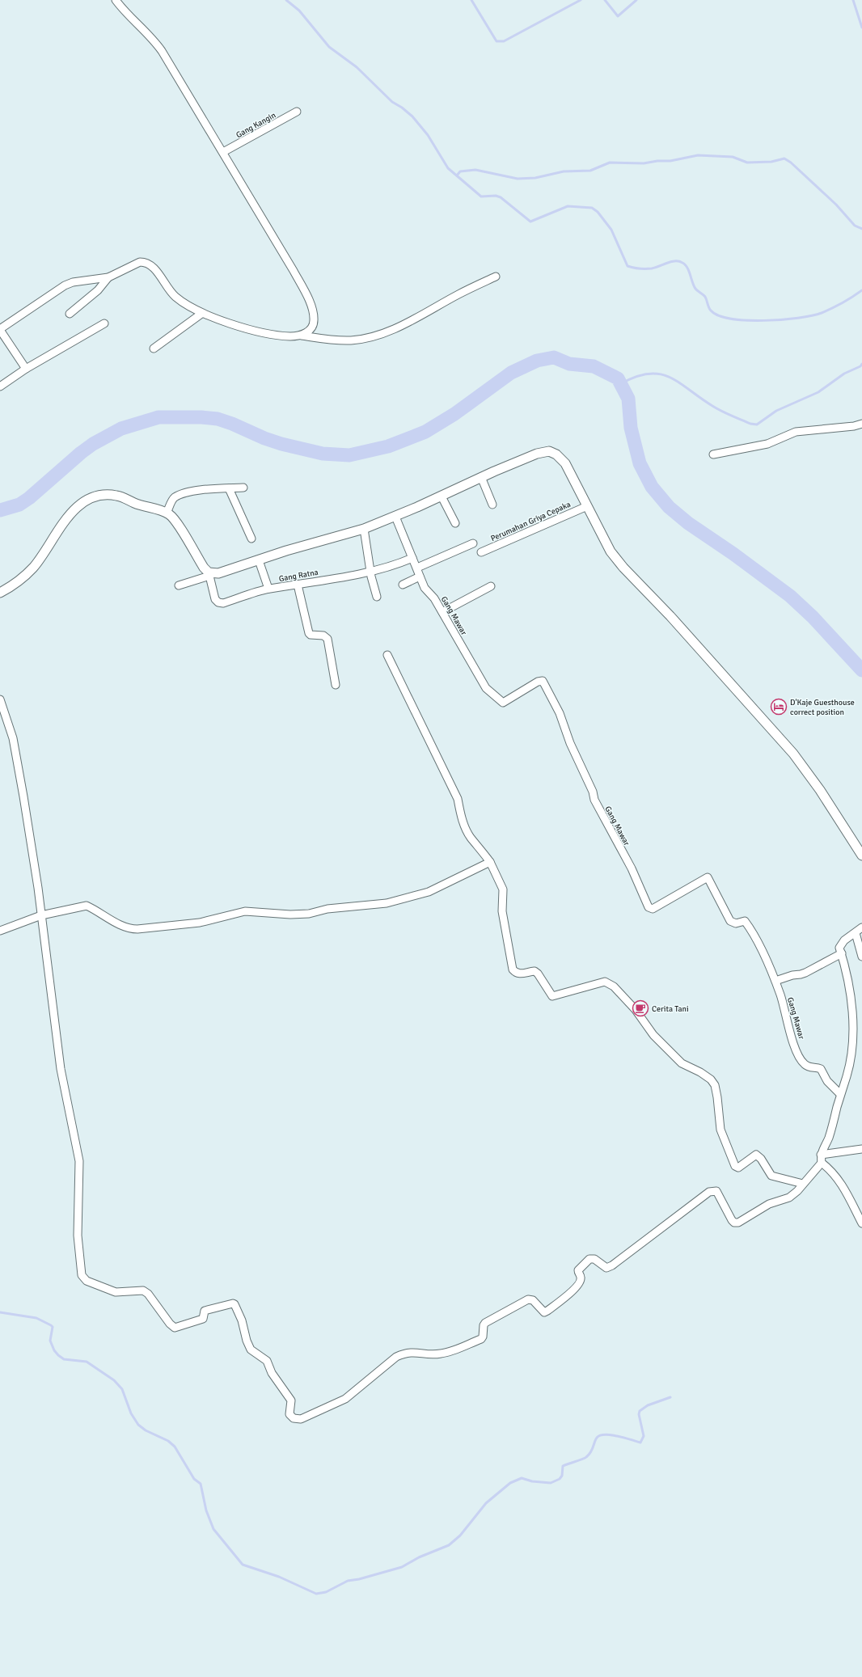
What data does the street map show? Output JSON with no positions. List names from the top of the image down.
{
  "streets": {
    "street": [
      "Gang Kangin",
      "Perumahan Griya Cepaka",
      "Gang Ratna",
      "Gang Mawar"
    ]
  },
  "crossings": [
    ["Gang Ratna", "Gang Mawar"]
  ],
  "places": {
    "hotel": ["D'Kaje Guesthouse correct position"],
    "cafe": ["Cerita Tani"]
  }
}
